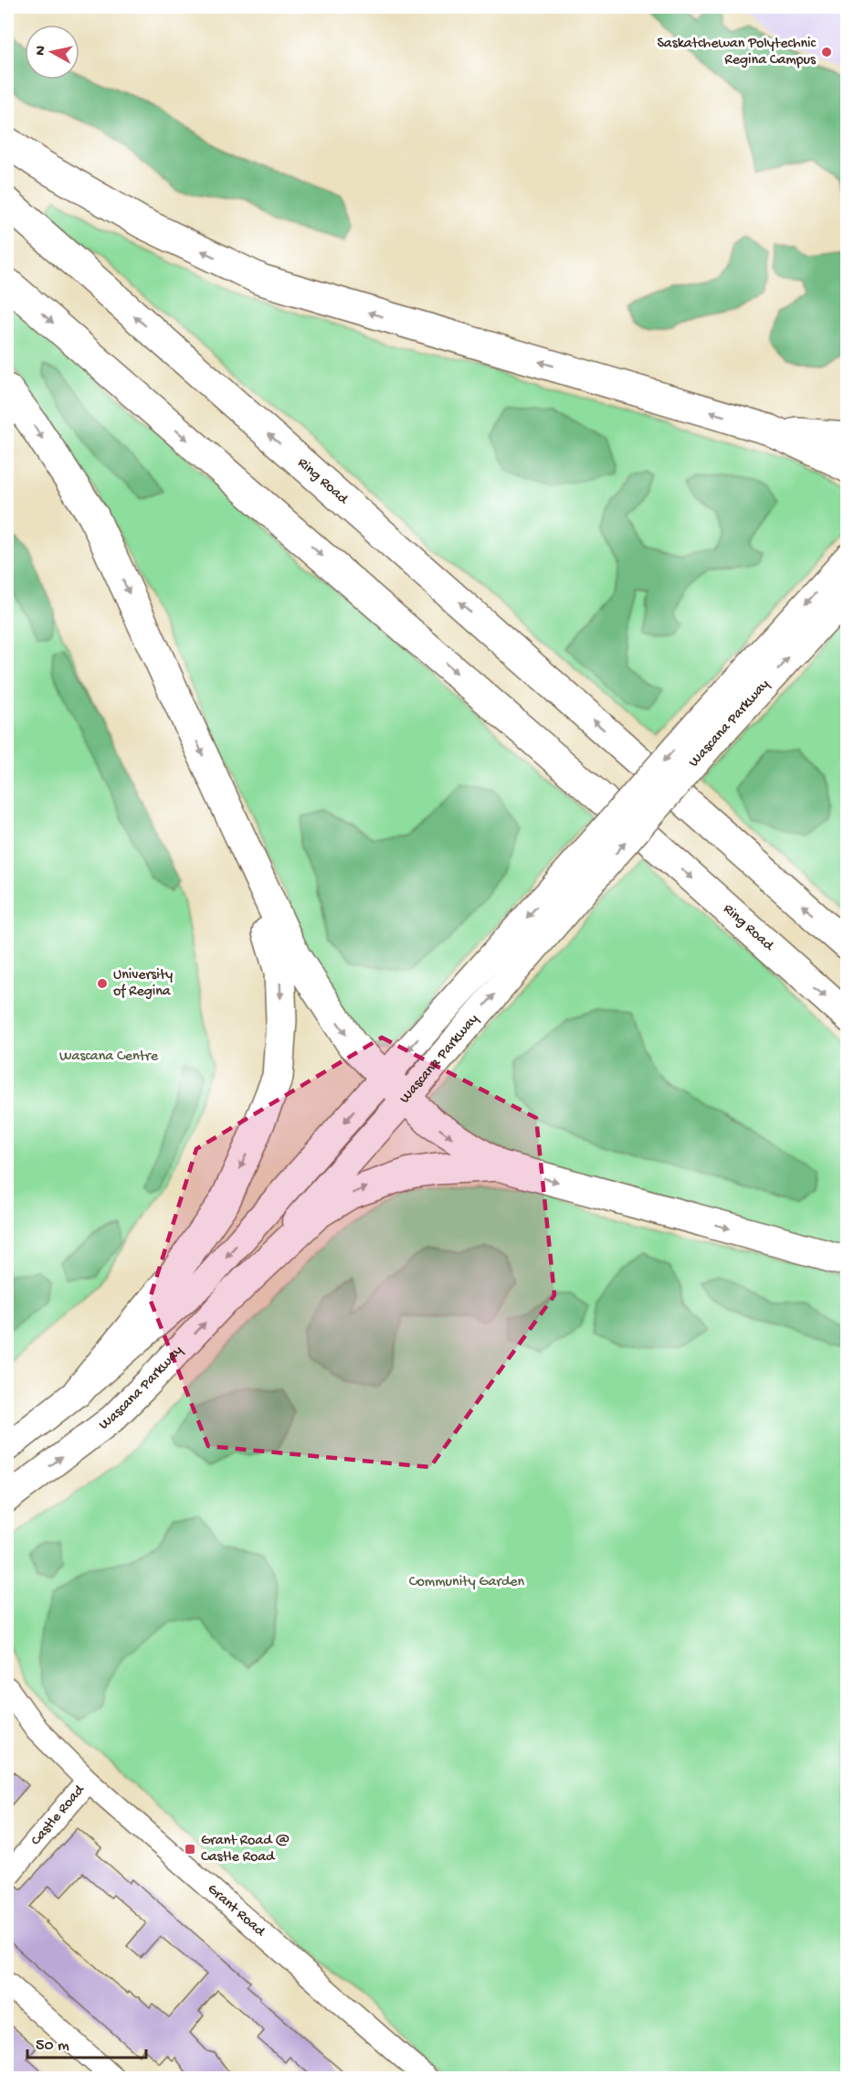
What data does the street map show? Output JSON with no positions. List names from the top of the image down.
{
  "streets": {
    "highway": ["Ring Road"],
    "main road": ["Wascana Parkway"],
    "street": ["Castle Road", "Grant Road"]
  },
  "crossings": [
    ["Castle Road", "Grant Road"]
  ],
  "parks": ["Wascana Centre", "Community Garden"],
  "places": {
    "other": ["Saskatchewan Polytechnic Regina Campus", "University of Regina"],
    "transit": ["Grant Road @ Castle Road"]
  },
  "scale_bar": "50 m",
  "north": "left"
}
